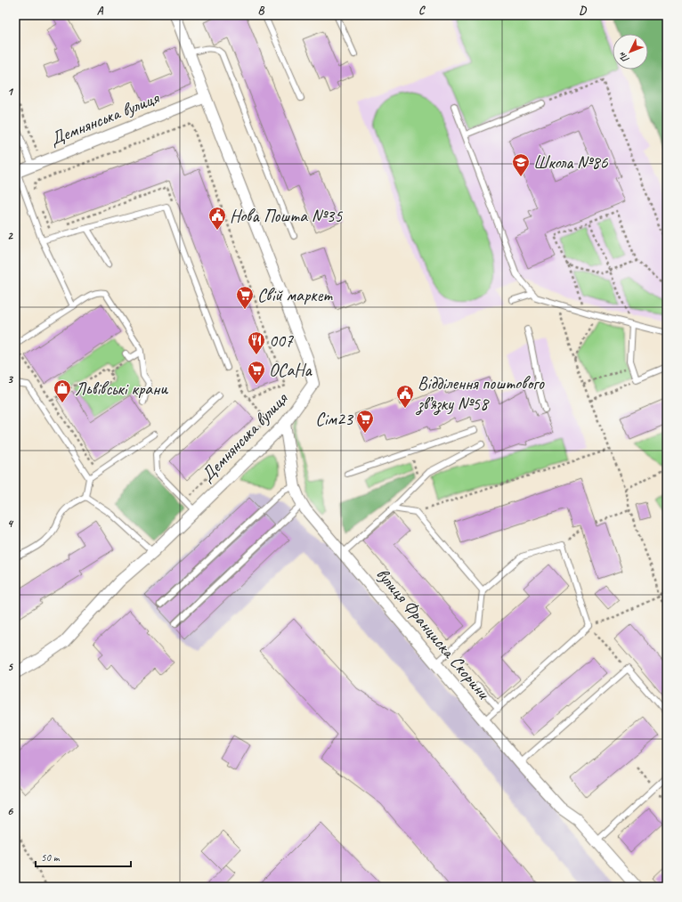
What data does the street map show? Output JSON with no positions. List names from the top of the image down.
{
  "streets": {
    "street": ["Демнянська вулиця", "вулиця Франциска Скорини"]
  },
  "crossings": [
    ["Демнянська вулиця", "вулиця Франциска Скорини"]
  ],
  "places": {
    "school or university": ["Школа №86"],
    "public building": ["Нова Пошта №35", "Відділення поштового зв’язку №58"],
    "supermarket": ["Свій маркет", "ОСаНа", "Сім23"],
    "restaurant": ["007"],
    "shop": ["Львівські крани"]
  },
  "scale_bar": "50 m",
  "north": "bottom left",
  "grid": {
    "columns": [
      "A",
      "B",
      "C",
      "D"
    ],
    "rows": [
      "1",
      "2",
      "3",
      "4",
      "5",
      "6"
    ]
  }
}
